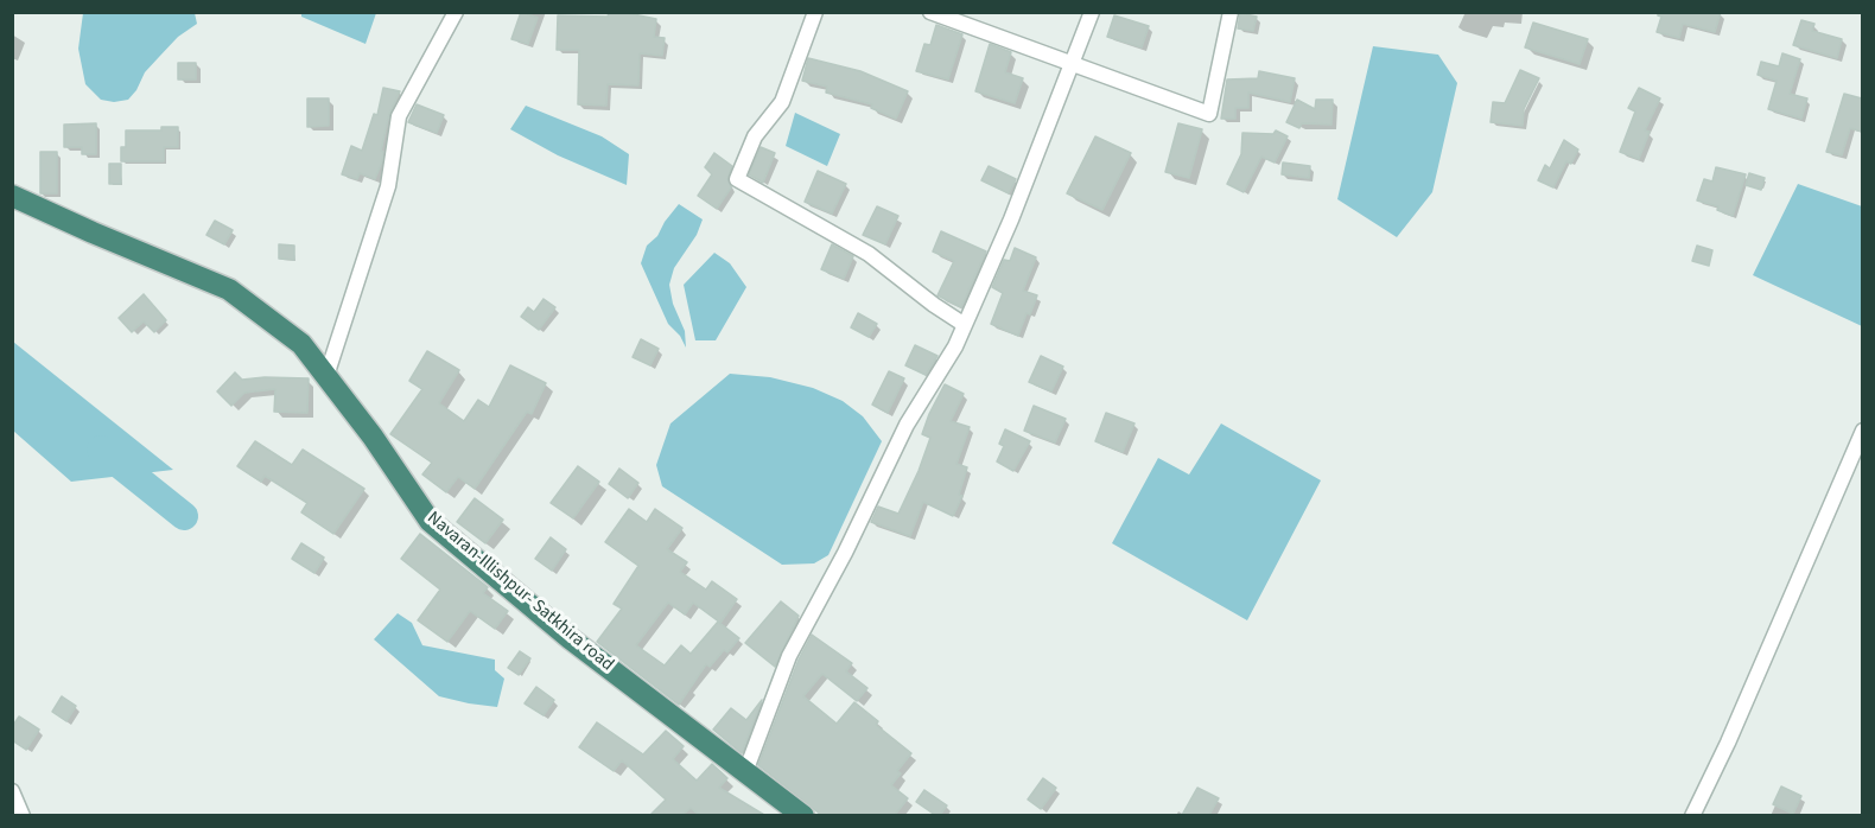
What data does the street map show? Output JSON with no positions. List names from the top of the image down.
{
  "streets": {
    "highway": ["Navaran-Illishpur- Satkhira road"]
  }
}
